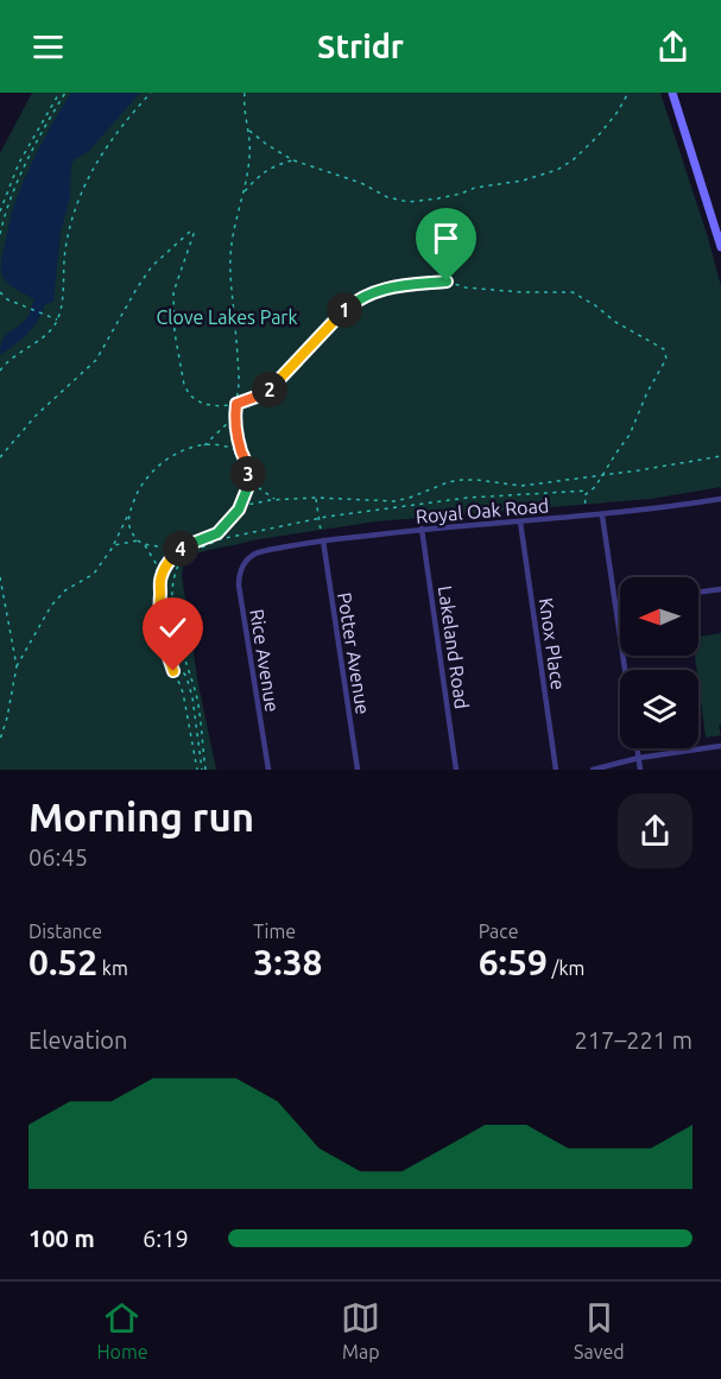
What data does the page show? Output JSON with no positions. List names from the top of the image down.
{
  "streets": {
    "street": [
      "Royal Oak Road",
      "Knox Place",
      "Lakeland Road",
      "Potter Avenue",
      "Rice Avenue"
    ]
  },
  "crossings": [
    ["Royal Oak Road", "Knox Place"],
    ["Royal Oak Road", "Lakeland Road"],
    ["Royal Oak Road", "Potter Avenue"],
    ["Royal Oak Road", "Rice Avenue"]
  ],
  "parks": ["Clove Lakes Park"],
  "north": "left",
  "page": {
    "header": "Stridr",
    "pins": [
      "1",
      "2",
      "3",
      "4"
    ],
    "heading": ["Morning run", "06:45"],
    "stats": [
      ["Distance", "0.52 km"],
      ["Time", "3:38"],
      ["Pace", "6:59 /km"]
    ],
    "chart": ["Elevation", "217–221 m"],
    "list": [
      {
        "name": "100 m",
        "note": "6:19"
      }
    ],
    "tabs": ["Home", "Map", "Saved"]
  }
}
